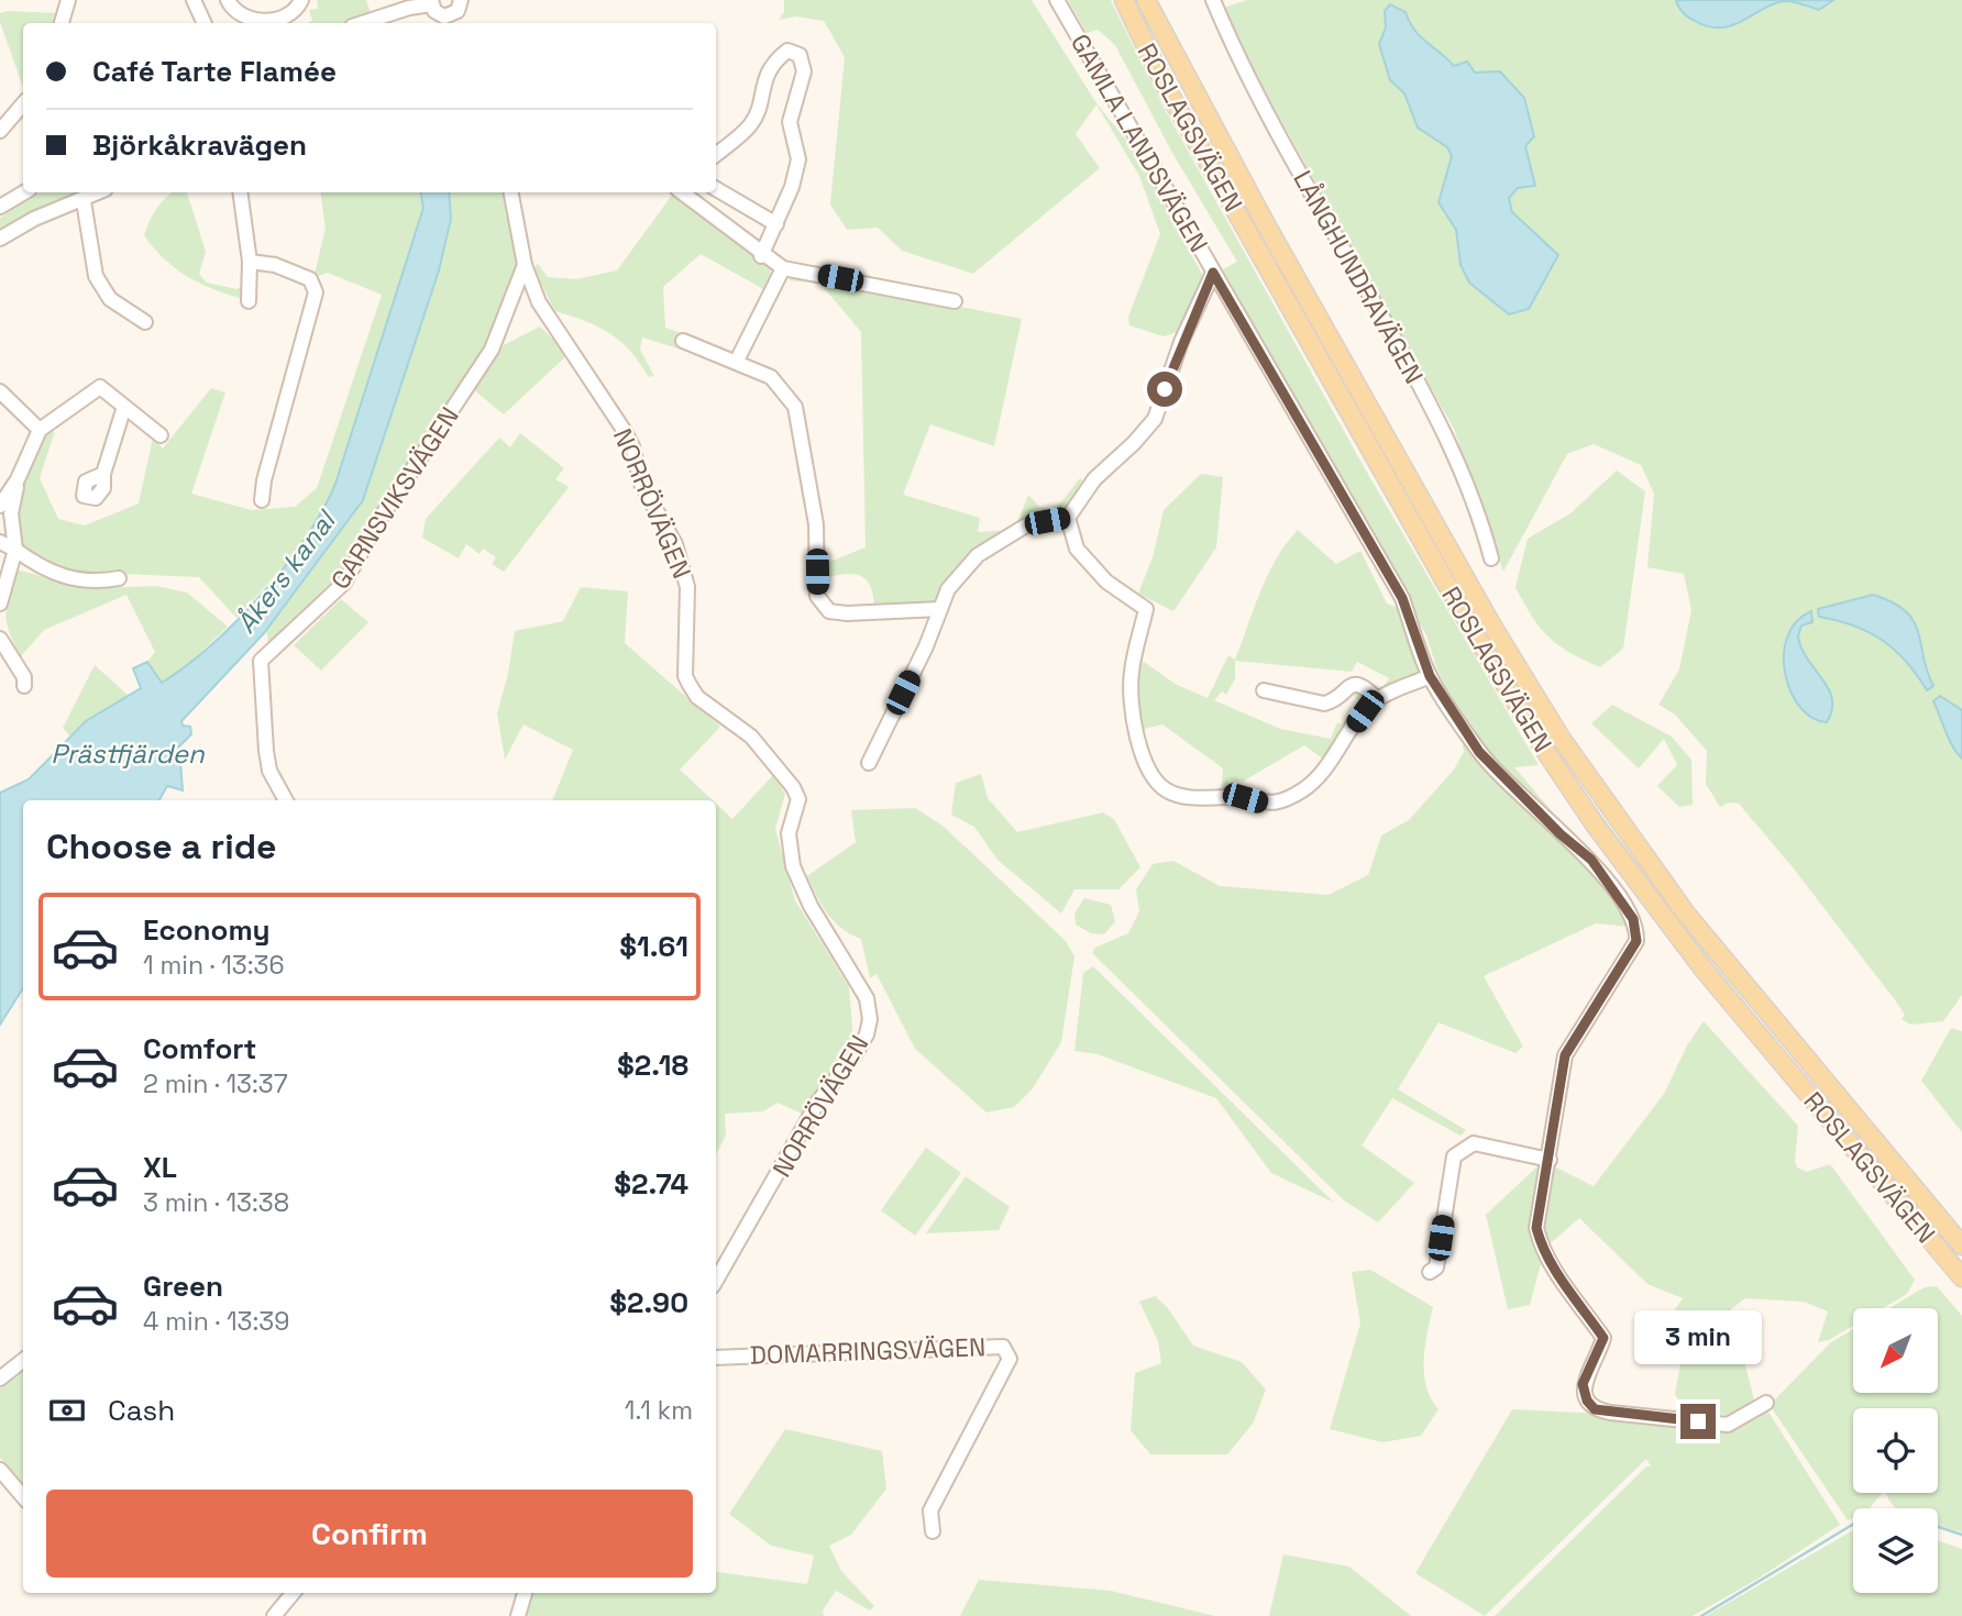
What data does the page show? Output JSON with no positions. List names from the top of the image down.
{
  "streets": {
    "main road": ["ROSLAGSVÄGEN"],
    "street": [
      "GAMLA LANDSVÄGEN",
      "LÅNGHUNDRAVÄGEN",
      "GARNSVIKSVÄGEN",
      "NORRÖVÄGEN",
      "DOMARRINGSVÄGEN"
    ]
  },
  "crossings": [
    ["GARNSVIKSVÄGEN", "NORRÖVÄGEN"]
  ],
  "water": ["Åkers kanal", "Prästfjärden"],
  "north": "bottom left",
  "page": {
    "banner": ["Café Tarte Flamée", "Björkåkravägen"],
    "heading": "Choose a ride",
    "list": [
      {
        "name": "Economy",
        "note": "1 min · 13:36",
        "value": "$1.61"
      },
      {
        "name": "Comfort",
        "note": "2 min · 13:37",
        "value": "$2.18"
      },
      {
        "name": "XL",
        "note": "3 min · 13:38",
        "value": "$2.74"
      },
      {
        "name": "Green",
        "note": "4 min · 13:39",
        "value": "$2.90"
      }
    ],
    "bubble": "3 min",
    "pay": ["Cash", "1.1 km"],
    "buttons": "Confirm"
  }
}
